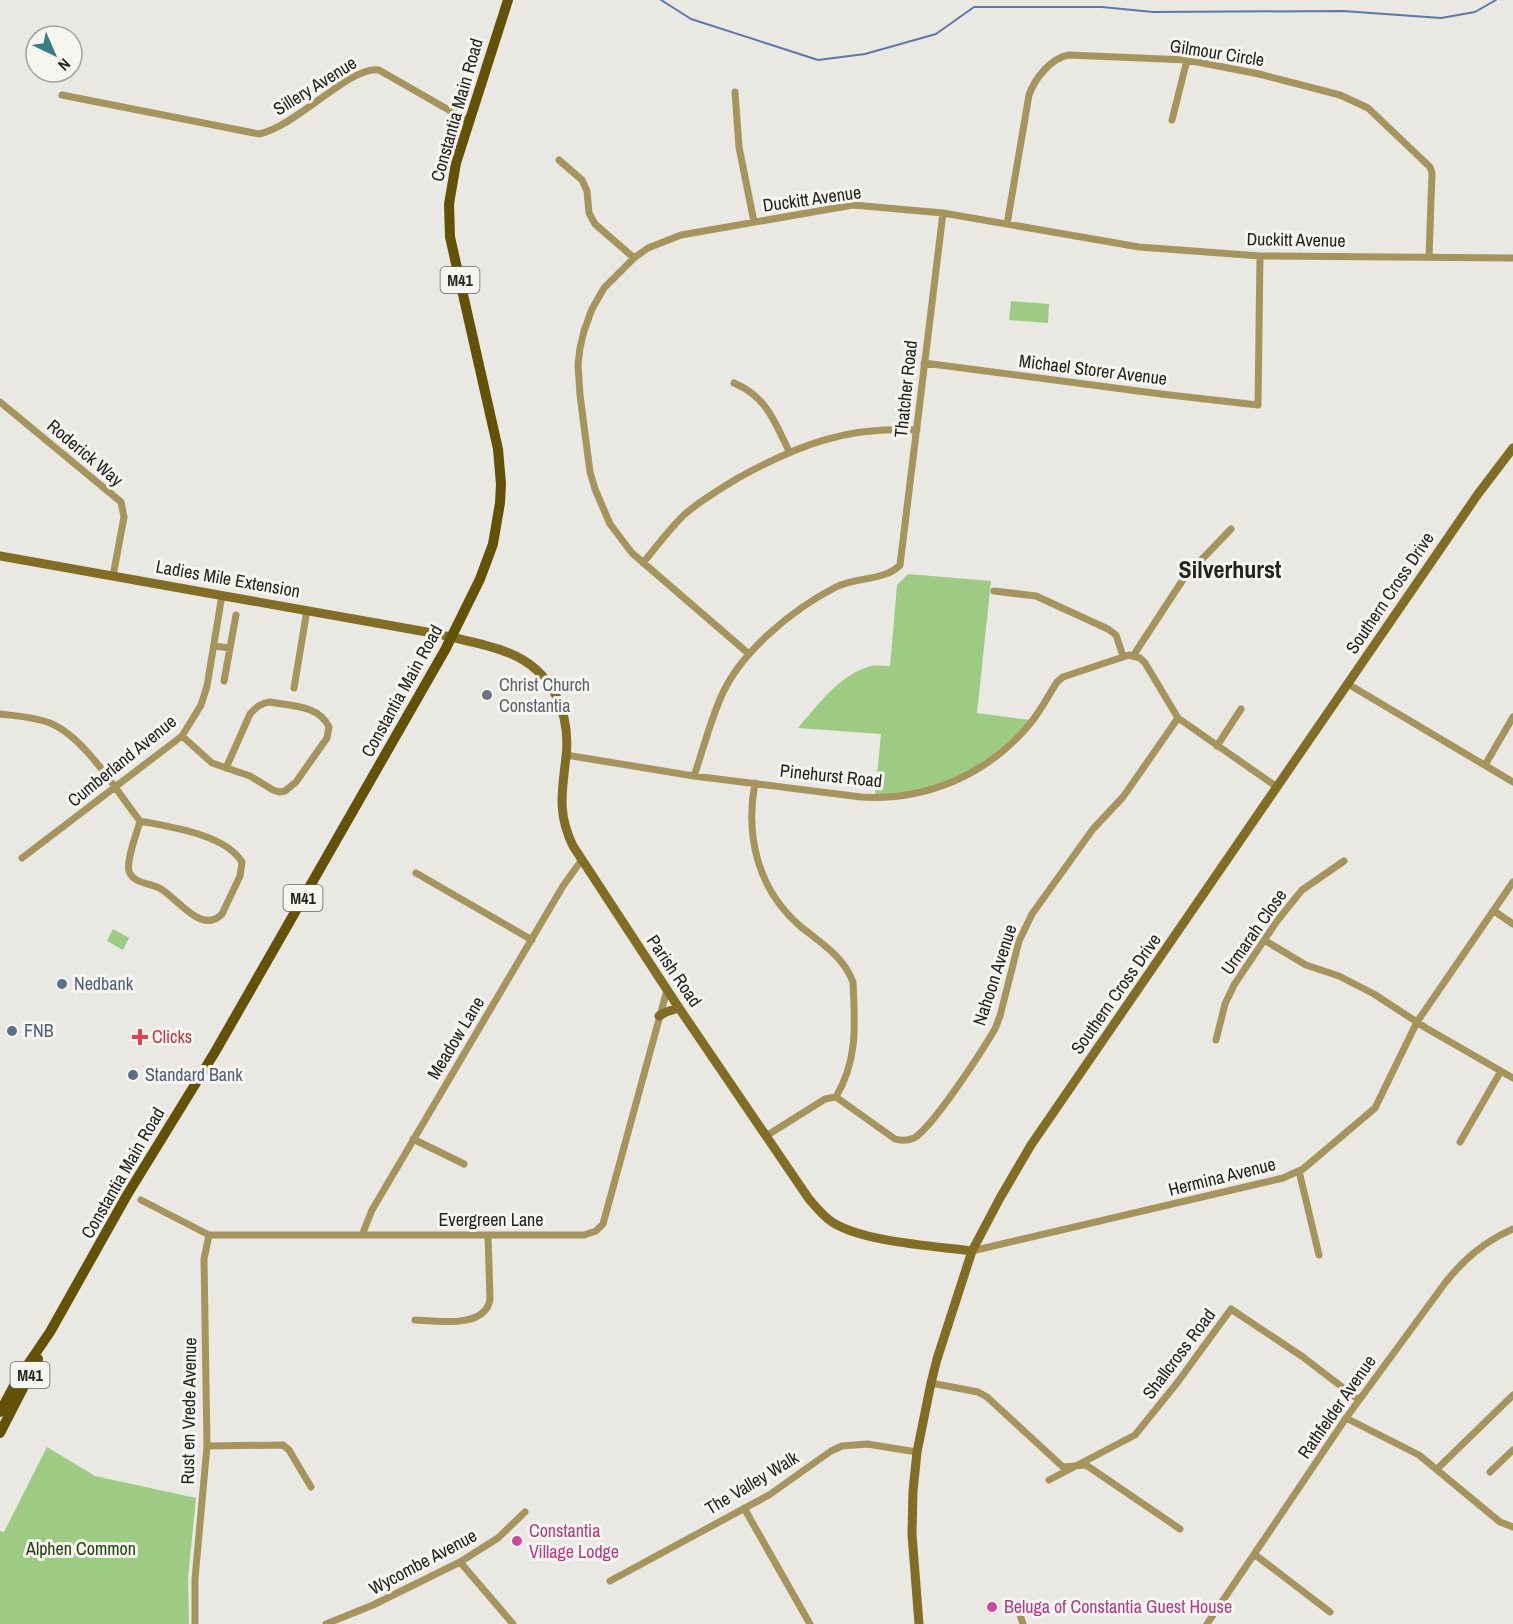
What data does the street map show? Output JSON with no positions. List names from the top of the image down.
{
  "streets": {
    "main road": ["Constantia Main Road", "M41"],
    "street": [
      "Gilmour Circle",
      "Sillery Avenue",
      "Duckitt Avenue",
      "Michael Storer Avenue",
      "Thatcher Road",
      "Roderick Way",
      "Ladies Mile Extension",
      "Southern Cross Drive",
      "Cumberland Avenue",
      "Pinehurst Road",
      "Urmarah Close",
      "Parish Road",
      "Nahoon Avenue",
      "Meadow Lane",
      "Hermina Avenue",
      "Evergreen Lane",
      "Shallcross Road",
      "Rathfelder Avenue",
      "Rust en Vrede Avenue",
      "The Valley Walk",
      "Wycombe Avenue"
    ]
  },
  "crossings": [
    ["Gilmour Circle", "Duckitt Avenue"],
    ["Sillery Avenue", "Constantia Main Road"],
    ["Constantia Main Road", "Ladies Mile Extension"],
    ["Constantia Main Road", "Parish Road"],
    ["Duckitt Avenue", "Michael Storer Avenue"],
    ["Duckitt Avenue", "Thatcher Road"],
    ["Michael Storer Avenue", "Thatcher Road"],
    ["Roderick Way", "Ladies Mile Extension"],
    ["Ladies Mile Extension", "Cumberland Avenue"],
    ["Ladies Mile Extension", "Parish Road"],
    ["Southern Cross Drive", "Parish Road"],
    ["Southern Cross Drive", "Hermina Avenue"],
    ["Southern Cross Drive", "The Valley Walk"],
    ["Pinehurst Road", "Parish Road"],
    ["Parish Road", "Meadow Lane"],
    ["Parish Road", "Hermina Avenue"],
    ["Parish Road", "Evergreen Lane"],
    ["Meadow Lane", "Evergreen Lane"],
    ["Evergreen Lane", "Rust en Vrede Avenue"],
    ["Shallcross Road", "Rathfelder Avenue"]
  ],
  "districts": ["Silverhurst"],
  "parks": ["Alphen Common"],
  "places": {
    "other": [
      "Christ Church Constantia",
      "Nedbank",
      "FNB",
      "Standard Bank",
      "Constantia Village Lodge",
      "Beluga of Constantia Guest House"
    ],
    "health": ["Clicks"]
  },
  "north": "bottom right"
}
